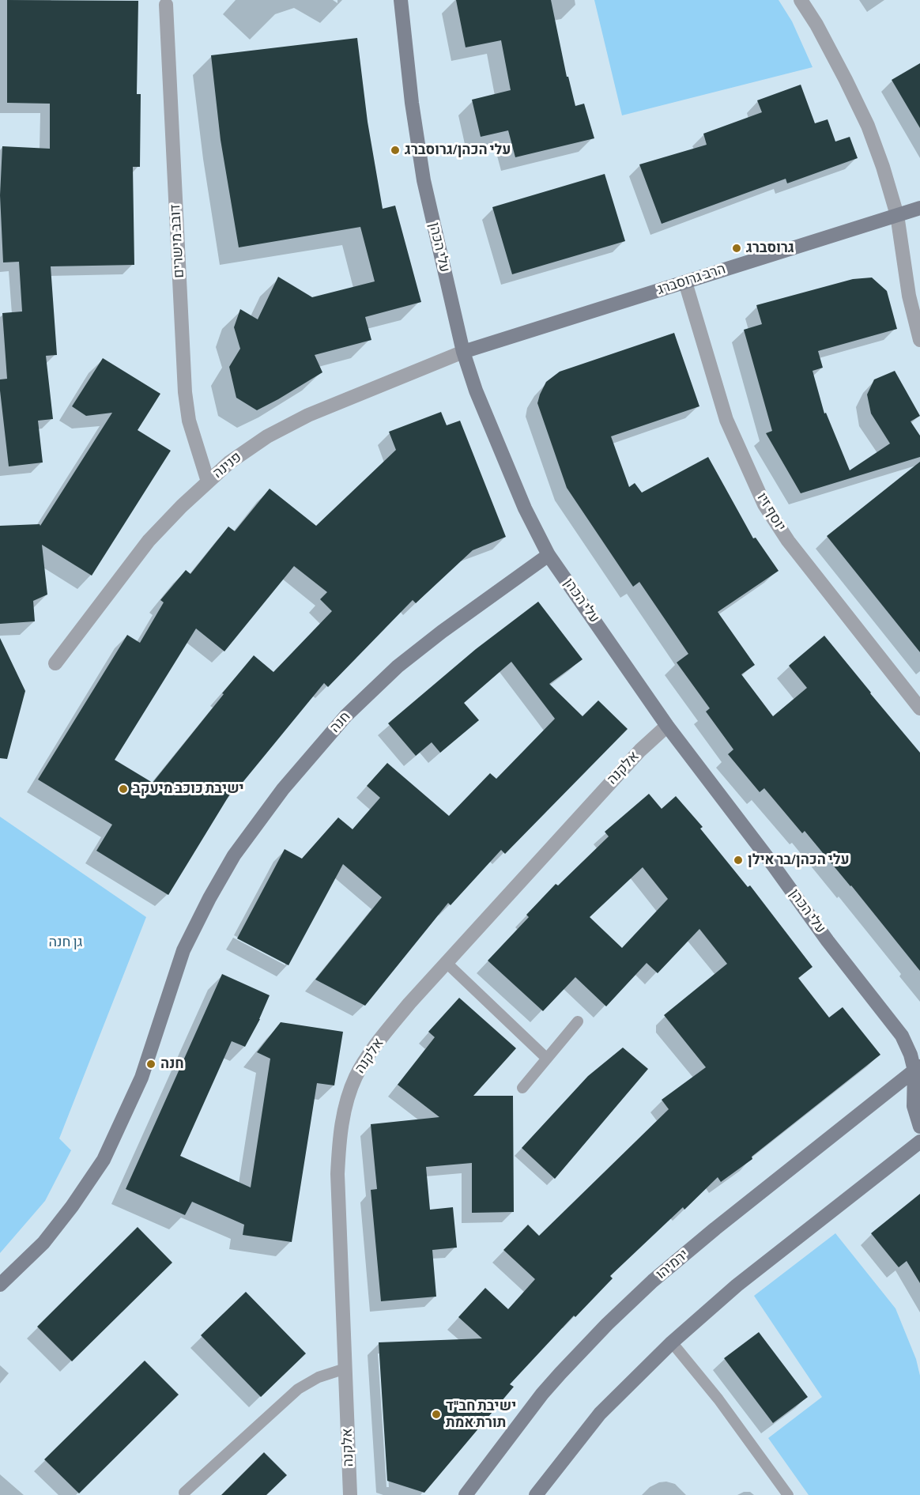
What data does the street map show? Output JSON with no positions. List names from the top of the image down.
{
  "streets": {
    "street": [
      "דובב מישרים",
      "עלי הכהן",
      "הרב גרוסברג",
      "פנינה",
      "יוסף זיו",
      "חנה",
      "אלקנה",
      "ירמיהו"
    ]
  },
  "crossings": [
    ["דובב מישרים", "פנינה"],
    ["עלי הכהן", "הרב גרוסברג"],
    ["עלי הכהן", "פנינה"],
    ["עלי הכהן", "חנה"],
    ["עלי הכהן", "אלקנה"],
    ["עלי הכהן", "ירמיהו"],
    ["הרב גרוסברג", "פנינה"],
    ["הרב גרוסברג", "יוסף זיו"]
  ],
  "parks": ["גן חנה"],
  "places": [
    "עלי הכהן/גרוסברג",
    "גרוסברג",
    "ישיבת כוכב מיעקב",
    "עלי הכהן/בר אילן",
    "חנה",
    "ישיבת חב\"ד תורת אמת"
  ]
}
